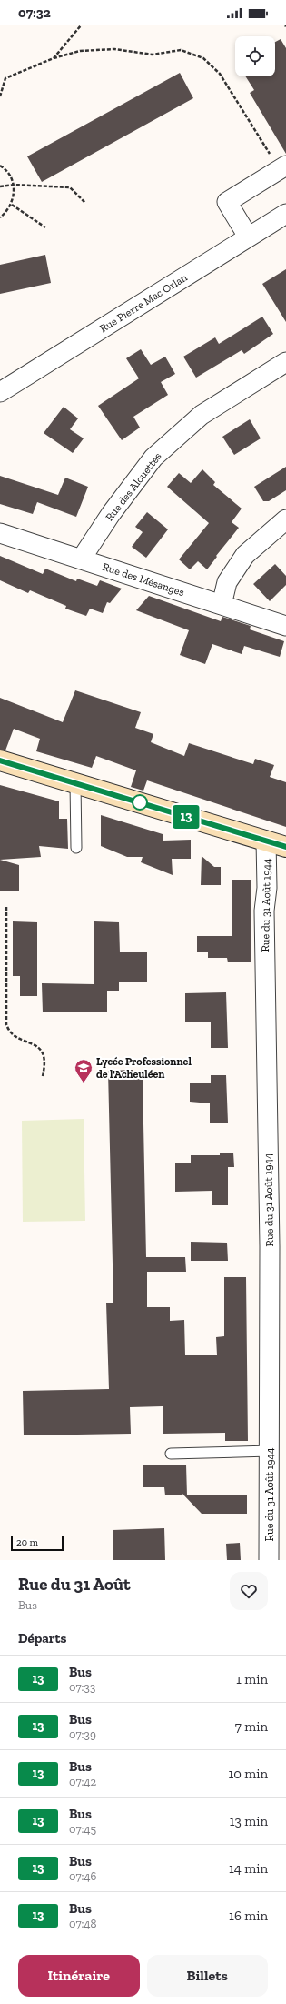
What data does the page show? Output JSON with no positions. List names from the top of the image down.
{
  "streets": {
    "street": [
      "Rue Pierre Mac Orlan",
      "Rue des Alouettes",
      "Rue des Mésanges",
      "Rue du 31 Août 1944"
    ]
  },
  "crossings": [
    ["Rue des Alouettes", "Rue des Mésanges"]
  ],
  "places": {
    "school or university": ["Lycée Professionnel de l'Acheuléen"]
  },
  "lines": ["bus line 13"],
  "scale_bar": "20 m",
  "page": {
    "status": "07:32",
    "on_map": "13",
    "scale": "20 m",
    "heading": [
      ["Rue du 31 Août", "Bus"],
      "Départs"
    ],
    "list": [
      {
        "mark": "13",
        "name": "Bus",
        "note": "07:33",
        "value": "1 min"
      },
      {
        "mark": "13",
        "name": "Bus",
        "note": "07:39",
        "value": "7 min"
      },
      {
        "mark": "13",
        "name": "Bus",
        "note": "07:42",
        "value": "10 min"
      },
      {
        "mark": "13",
        "name": "Bus",
        "note": "07:45",
        "value": "13 min"
      },
      {
        "mark": "13",
        "name": "Bus",
        "note": "07:46",
        "value": "14 min"
      },
      {
        "mark": "13",
        "name": "Bus",
        "note": "07:48",
        "value": "16 min"
      }
    ],
    "buttons": ["Itinéraire", "Billets"]
  }
}
